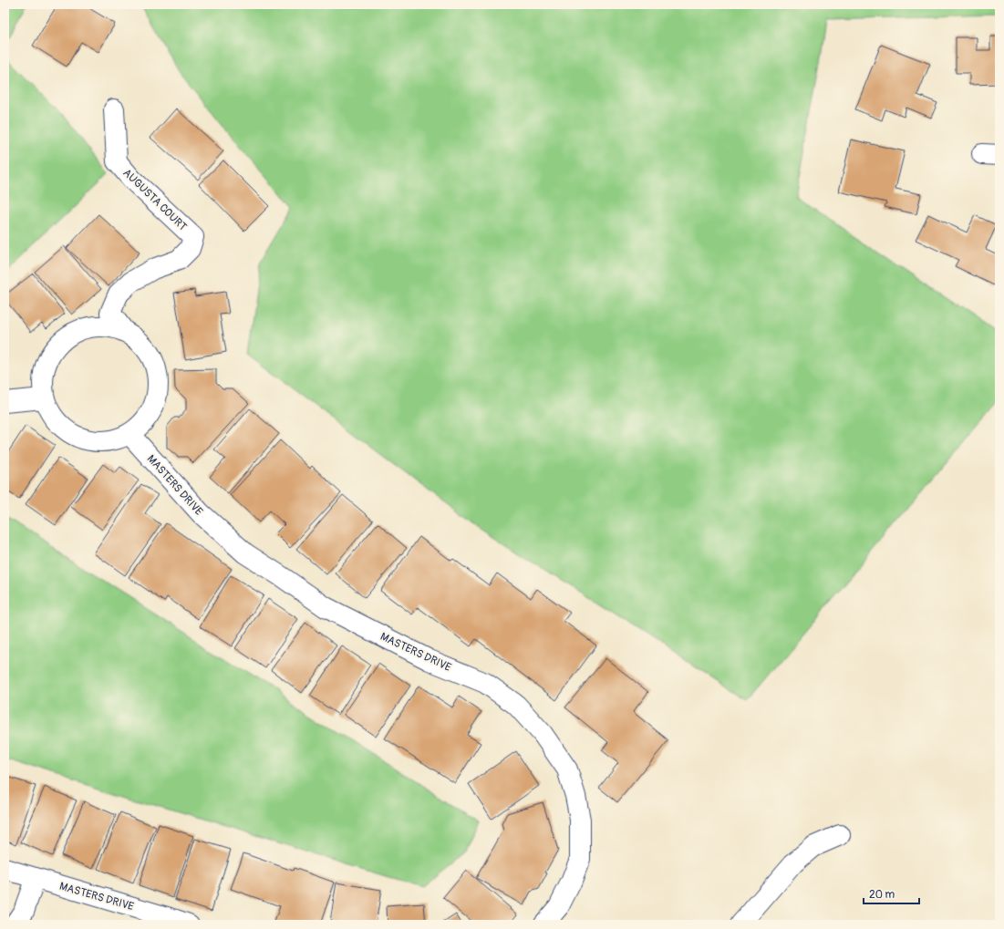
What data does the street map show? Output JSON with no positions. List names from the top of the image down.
{
  "streets": {
    "street": ["AUGUSTA COURT", "MASTERS DRIVE"]
  },
  "crossings": [
    ["AUGUSTA COURT", "MASTERS DRIVE"]
  ],
  "scale_bar": "20 m"
}
